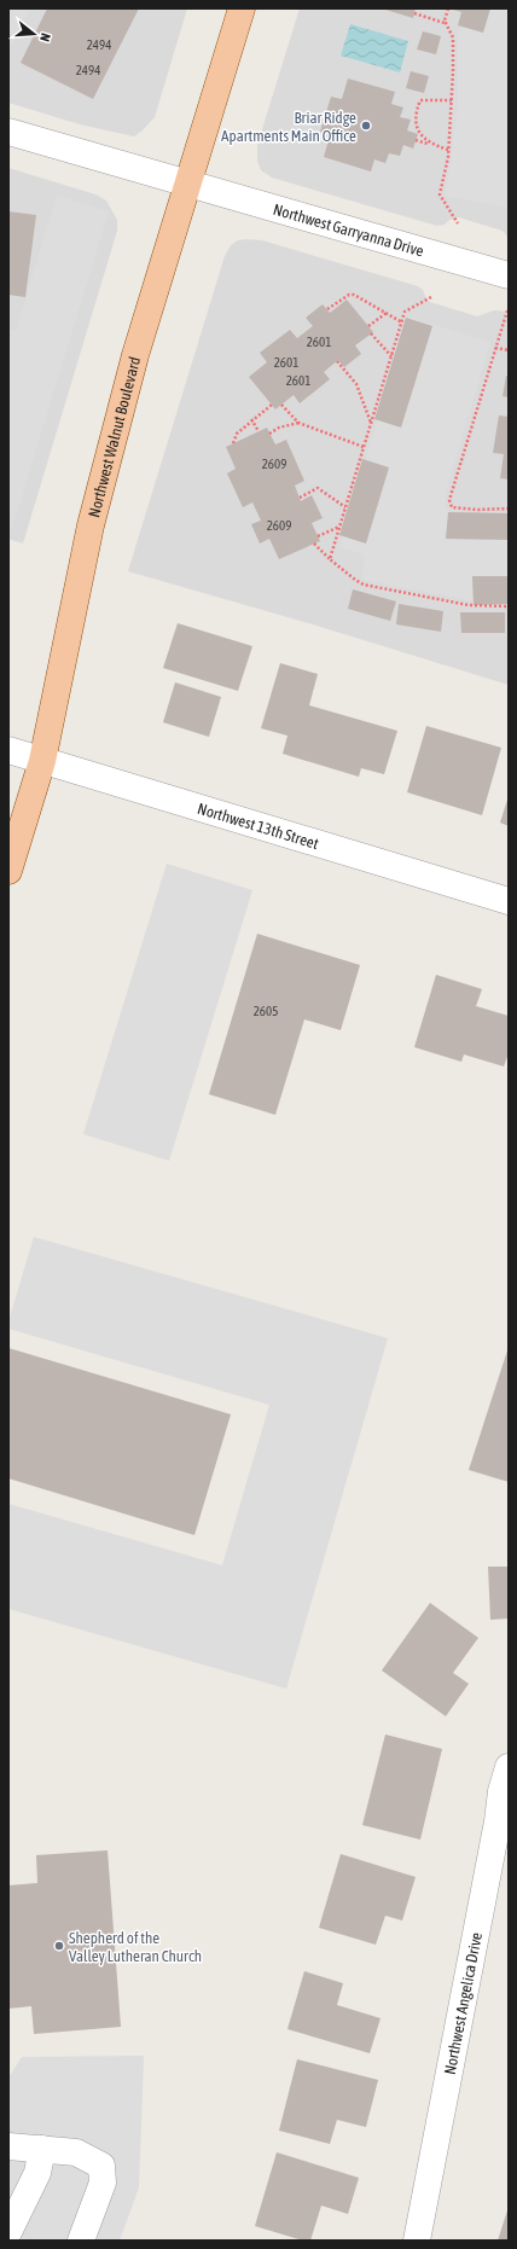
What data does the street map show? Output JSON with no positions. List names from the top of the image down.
{
  "streets": {
    "main road": ["Northwest Walnut Boulevard"],
    "street": ["Northwest Garryanna Drive", "Northwest 13th Street", "Northwest Angelica Drive"]
  },
  "crossings": [
    ["Northwest Garryanna Drive", "Northwest Walnut Boulevard"],
    ["Northwest Walnut Boulevard", "Northwest 13th Street"]
  ],
  "places": ["Briar Ridge Apartments Main Office", "Shepherd of the Valley Lutheran Church"],
  "house_numbers": [
    "2494",
    "2494",
    "2601",
    "2601",
    "2601",
    "2609",
    "2609",
    "2605"
  ],
  "north": "right"
}
